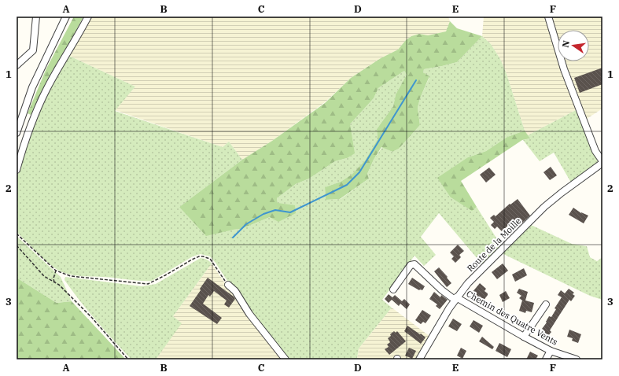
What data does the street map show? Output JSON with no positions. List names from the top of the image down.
{
  "streets": {
    "street": ["Route de la Moille", "Chemin des Quatre Vents"]
  },
  "crossings": [
    ["Route de la Moille", "Chemin des Quatre Vents"]
  ],
  "north": "left",
  "grid": {
    "columns": [
      "A",
      "B",
      "C",
      "D",
      "E",
      "F"
    ],
    "rows": ["1", "2", "3"]
  }
}
